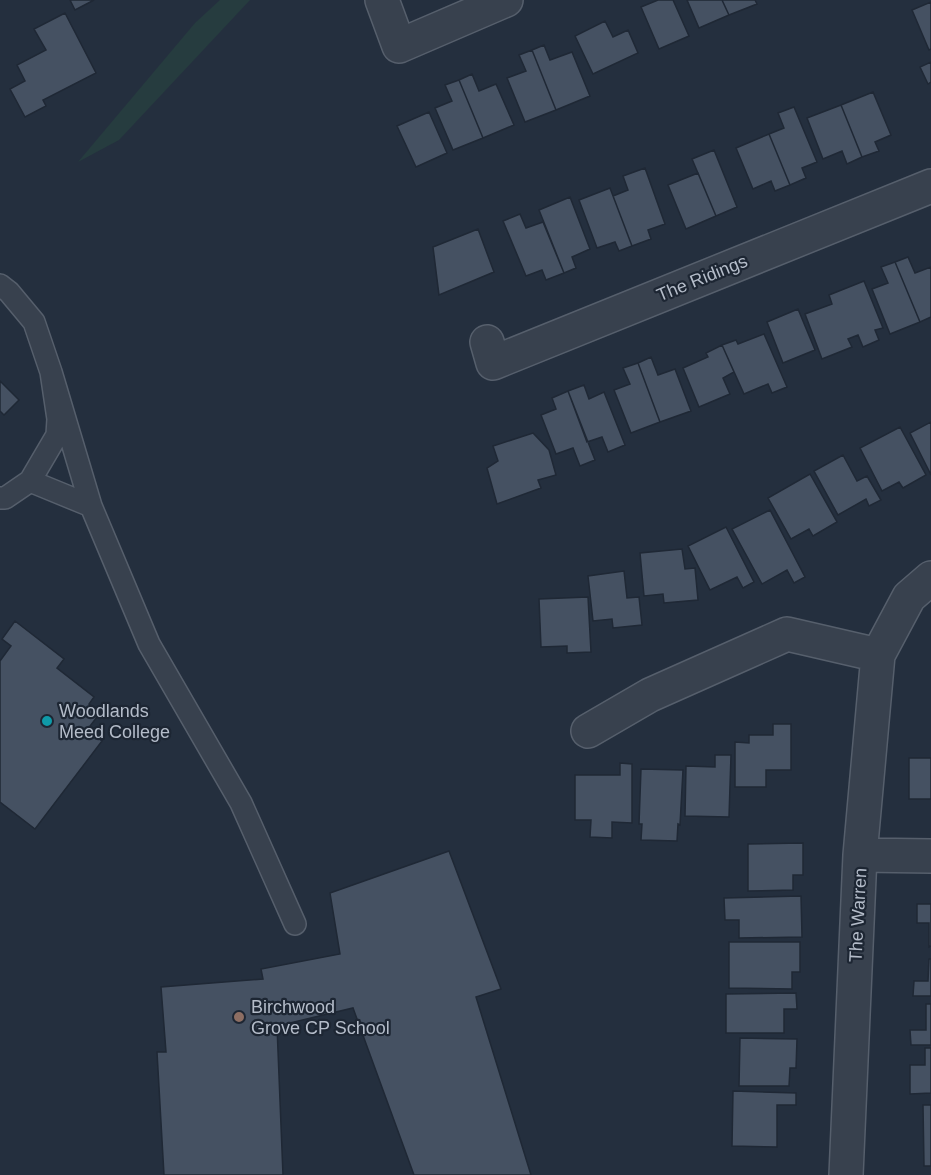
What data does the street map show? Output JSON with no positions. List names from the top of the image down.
{
  "streets": {
    "street": ["The Ridings", "The Warren"]
  },
  "places": ["Woodlands Meed College", "Birchwood Grove CP School"]
}
